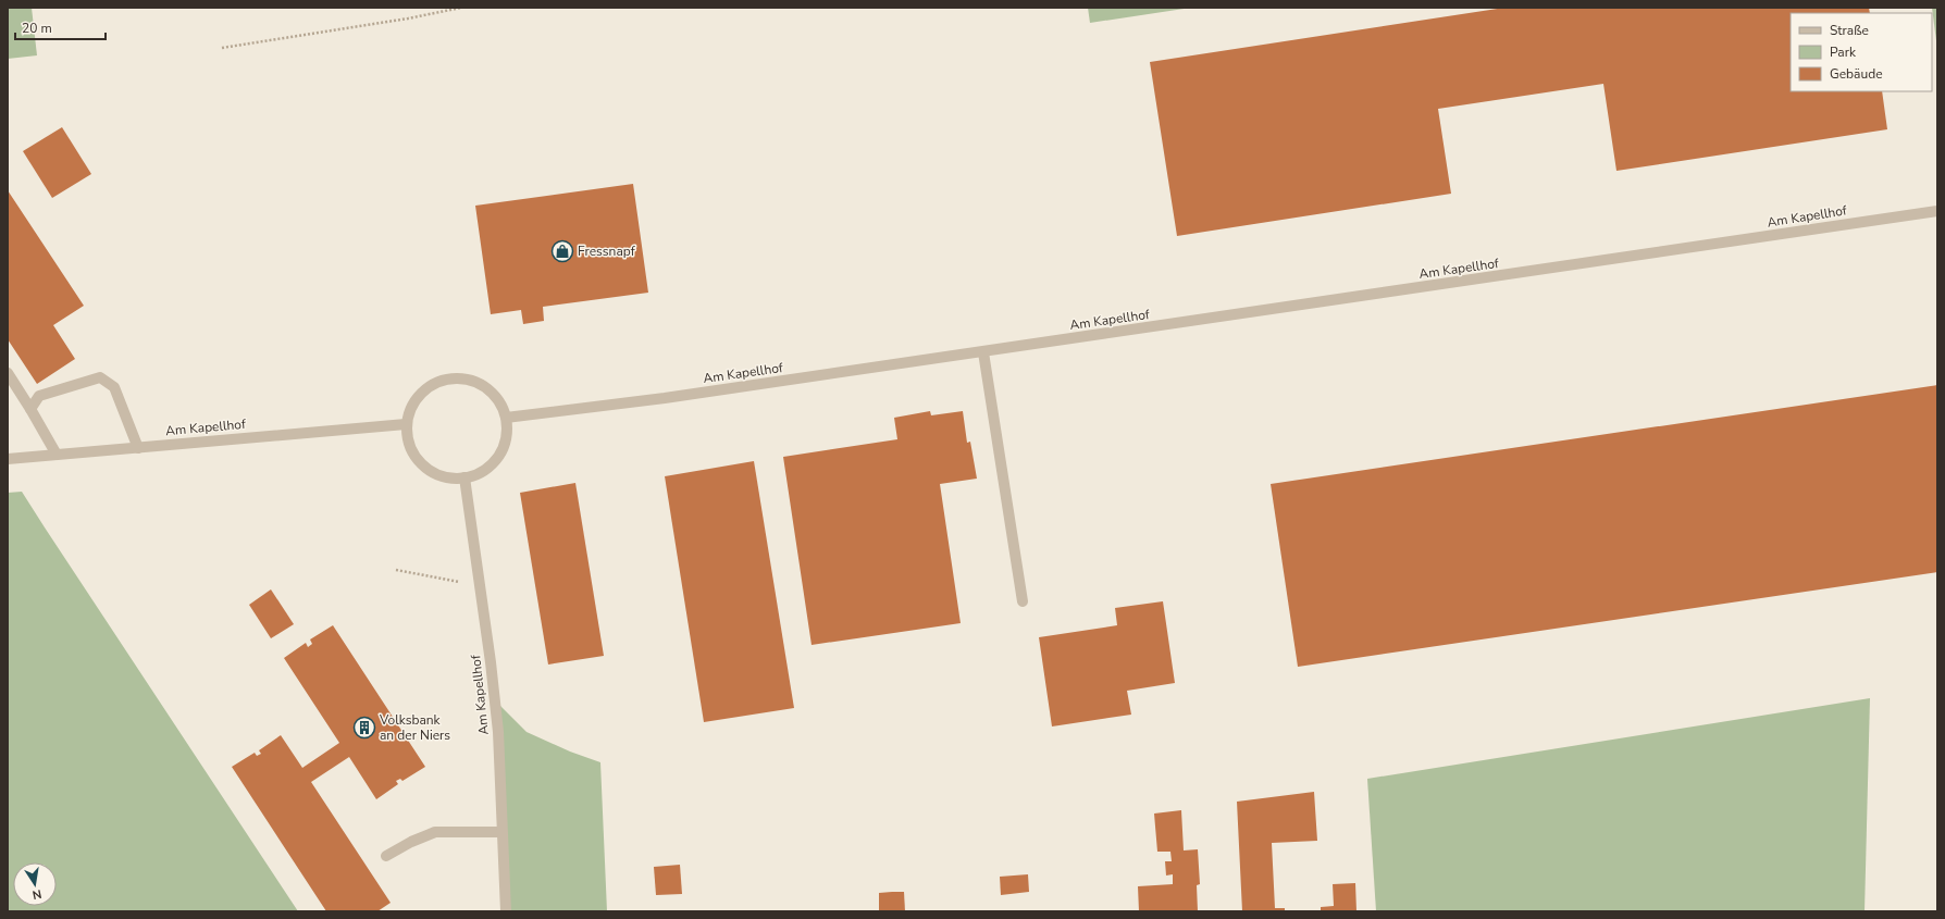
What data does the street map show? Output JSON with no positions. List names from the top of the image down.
{
  "streets": {
    "street": ["Am Kapellhof"]
  },
  "places": {
    "shop": ["Fressnapf"],
    "building": ["Volksbank an der Niers"]
  },
  "legend": ["Straße", "Park", "Gebäude"],
  "scale_bar": "20 m",
  "north": "bottom"
}
